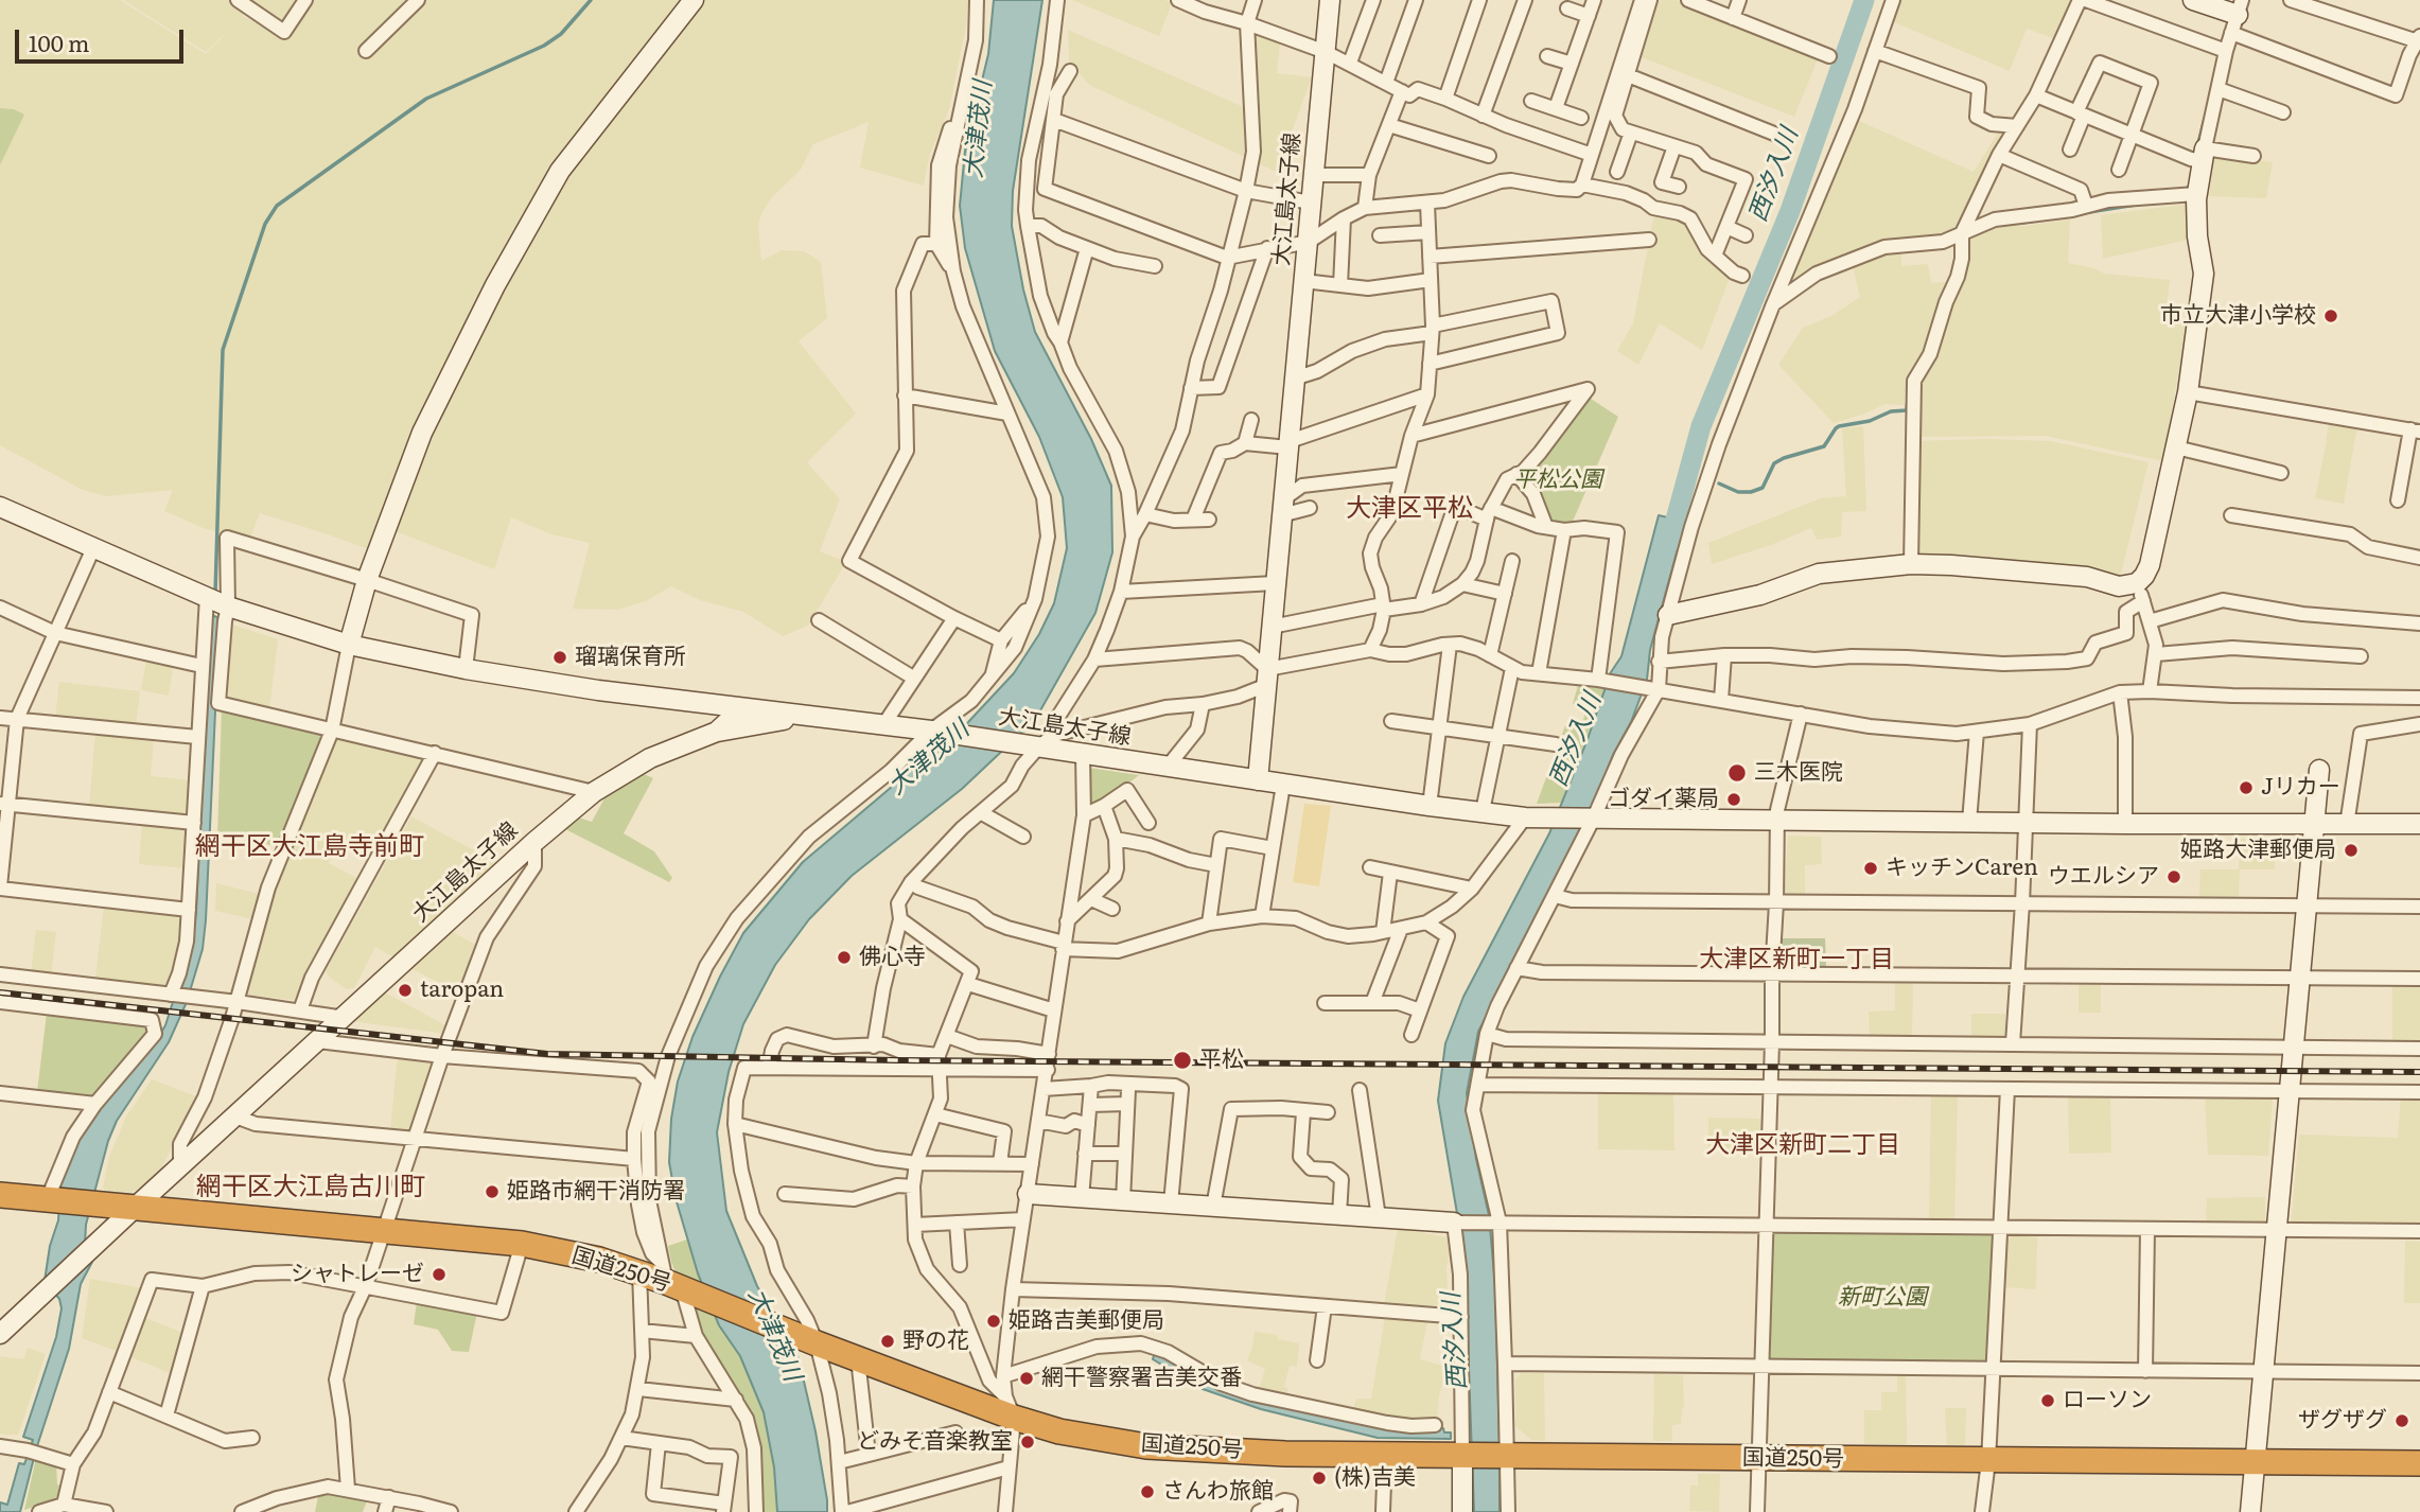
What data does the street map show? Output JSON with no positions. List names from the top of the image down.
{
  "streets": {
    "highway": ["国道250号"],
    "street": ["大江島太子線"]
  },
  "crossings": [
    ["大江島太子線", "国道250号"]
  ],
  "districts": [
    "大津区平松",
    "網干区大江島寺前町",
    "大津区新町一丁目",
    "大津区新町二丁目",
    "網干区大江島古川町"
  ],
  "water": ["大津茂川", "西汐入川"],
  "parks": ["平松公園", "新町公園"],
  "places": [
    "市立大津小学校",
    "瑠璃保育所",
    "三木医院",
    "Jリカー",
    "ゴダイ薬局",
    "姫路大津郵便局",
    "キッチンCaren",
    "ウエルシア",
    "佛心寺",
    "taropan",
    "平松",
    "姫路市網干消防署",
    "シャトレーゼ",
    "姫路吉美郵便局",
    "野の花",
    "網干警察署吉美交番",
    "ローソン",
    "ザグザグ",
    "どみそ音楽教室",
    "(株)吉美",
    "さんわ旅館"
  ],
  "scale_bar": "100 m"
}
